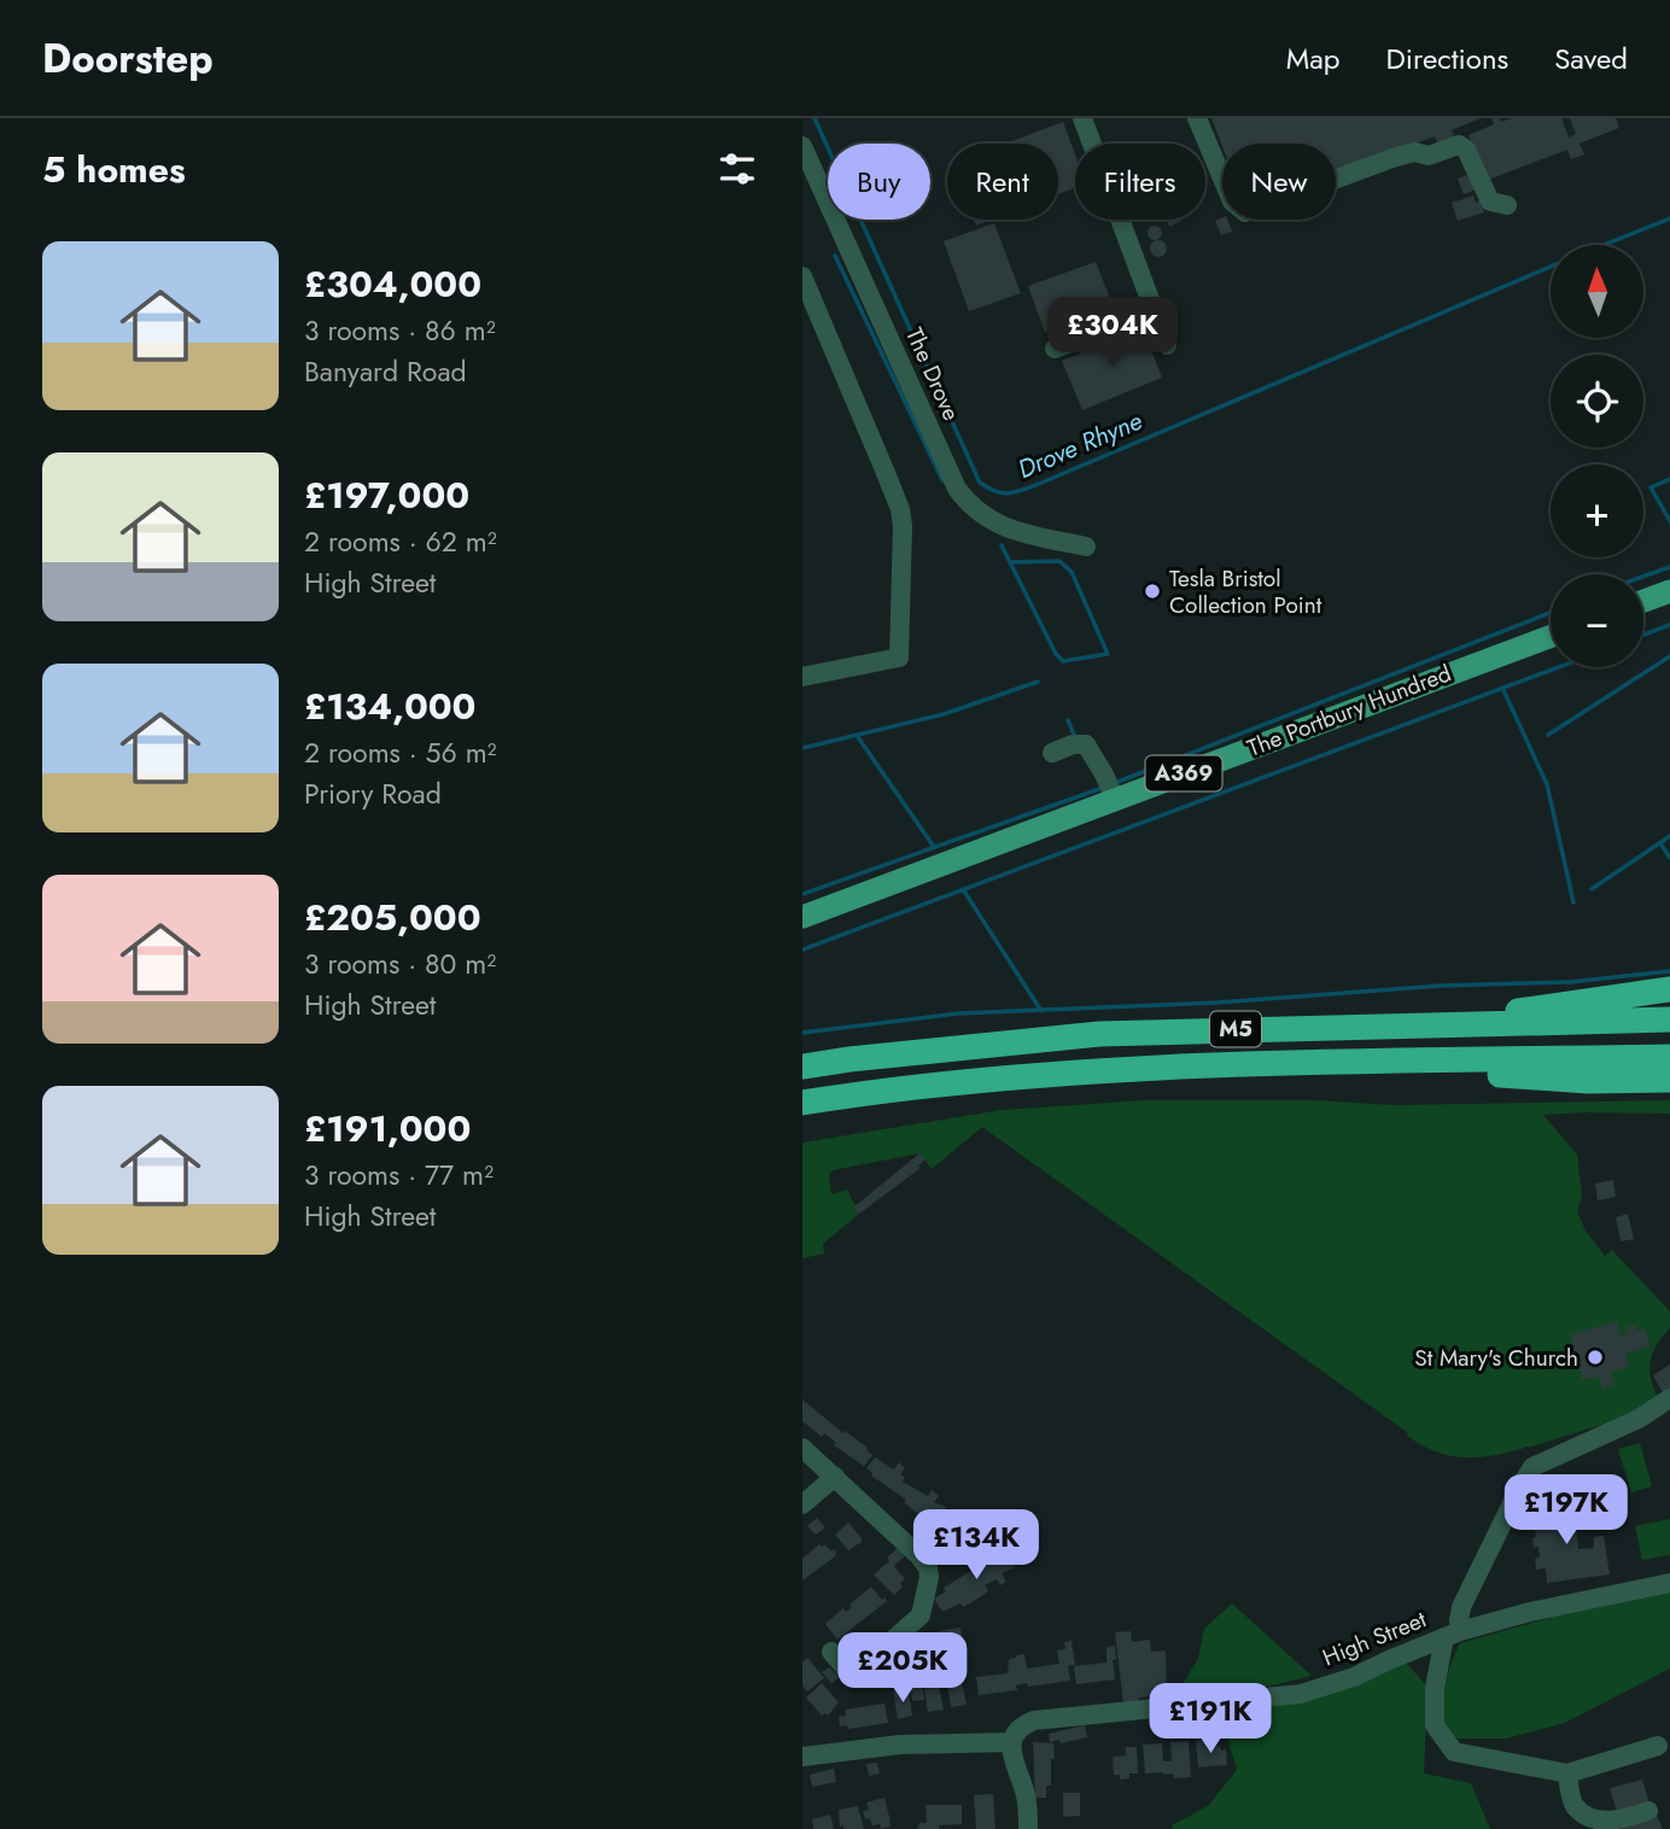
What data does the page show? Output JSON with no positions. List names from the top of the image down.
{
  "streets": {
    "highway": ["M5"],
    "main road": ["The Portbury Hundred", "A369"],
    "street": ["The Drove", "High Street"]
  },
  "water": ["Drove Rhyne"],
  "places": ["Tesla Bristol Collection Point", "St Mary's Church"],
  "north": "top",
  "page": {
    "header": "Doorstep",
    "nav": ["Map", "Directions", "Saved"],
    "heading": "5 homes",
    "chip": [
      "Buy",
      "Rent",
      "Filters",
      "New"
    ],
    "list": [
      {
        "name": "£304,000",
        "note": "3 rooms · 86 m² · Banyard Road"
      },
      {
        "name": "£197,000",
        "note": "2 rooms · 62 m² · High Street"
      },
      {
        "name": "£134,000",
        "note": "2 rooms · 56 m² · Priory Road"
      },
      {
        "name": "£205,000",
        "note": "3 rooms · 80 m² · High Street"
      },
      {
        "name": "£191,000",
        "note": "3 rooms · 77 m² · High Street"
      }
    ],
    "map_buttons": ["+", "−"],
    "price": [
      "£304K",
      "£197K",
      "£134K",
      "£205K",
      "£191K"
    ]
  }
}
